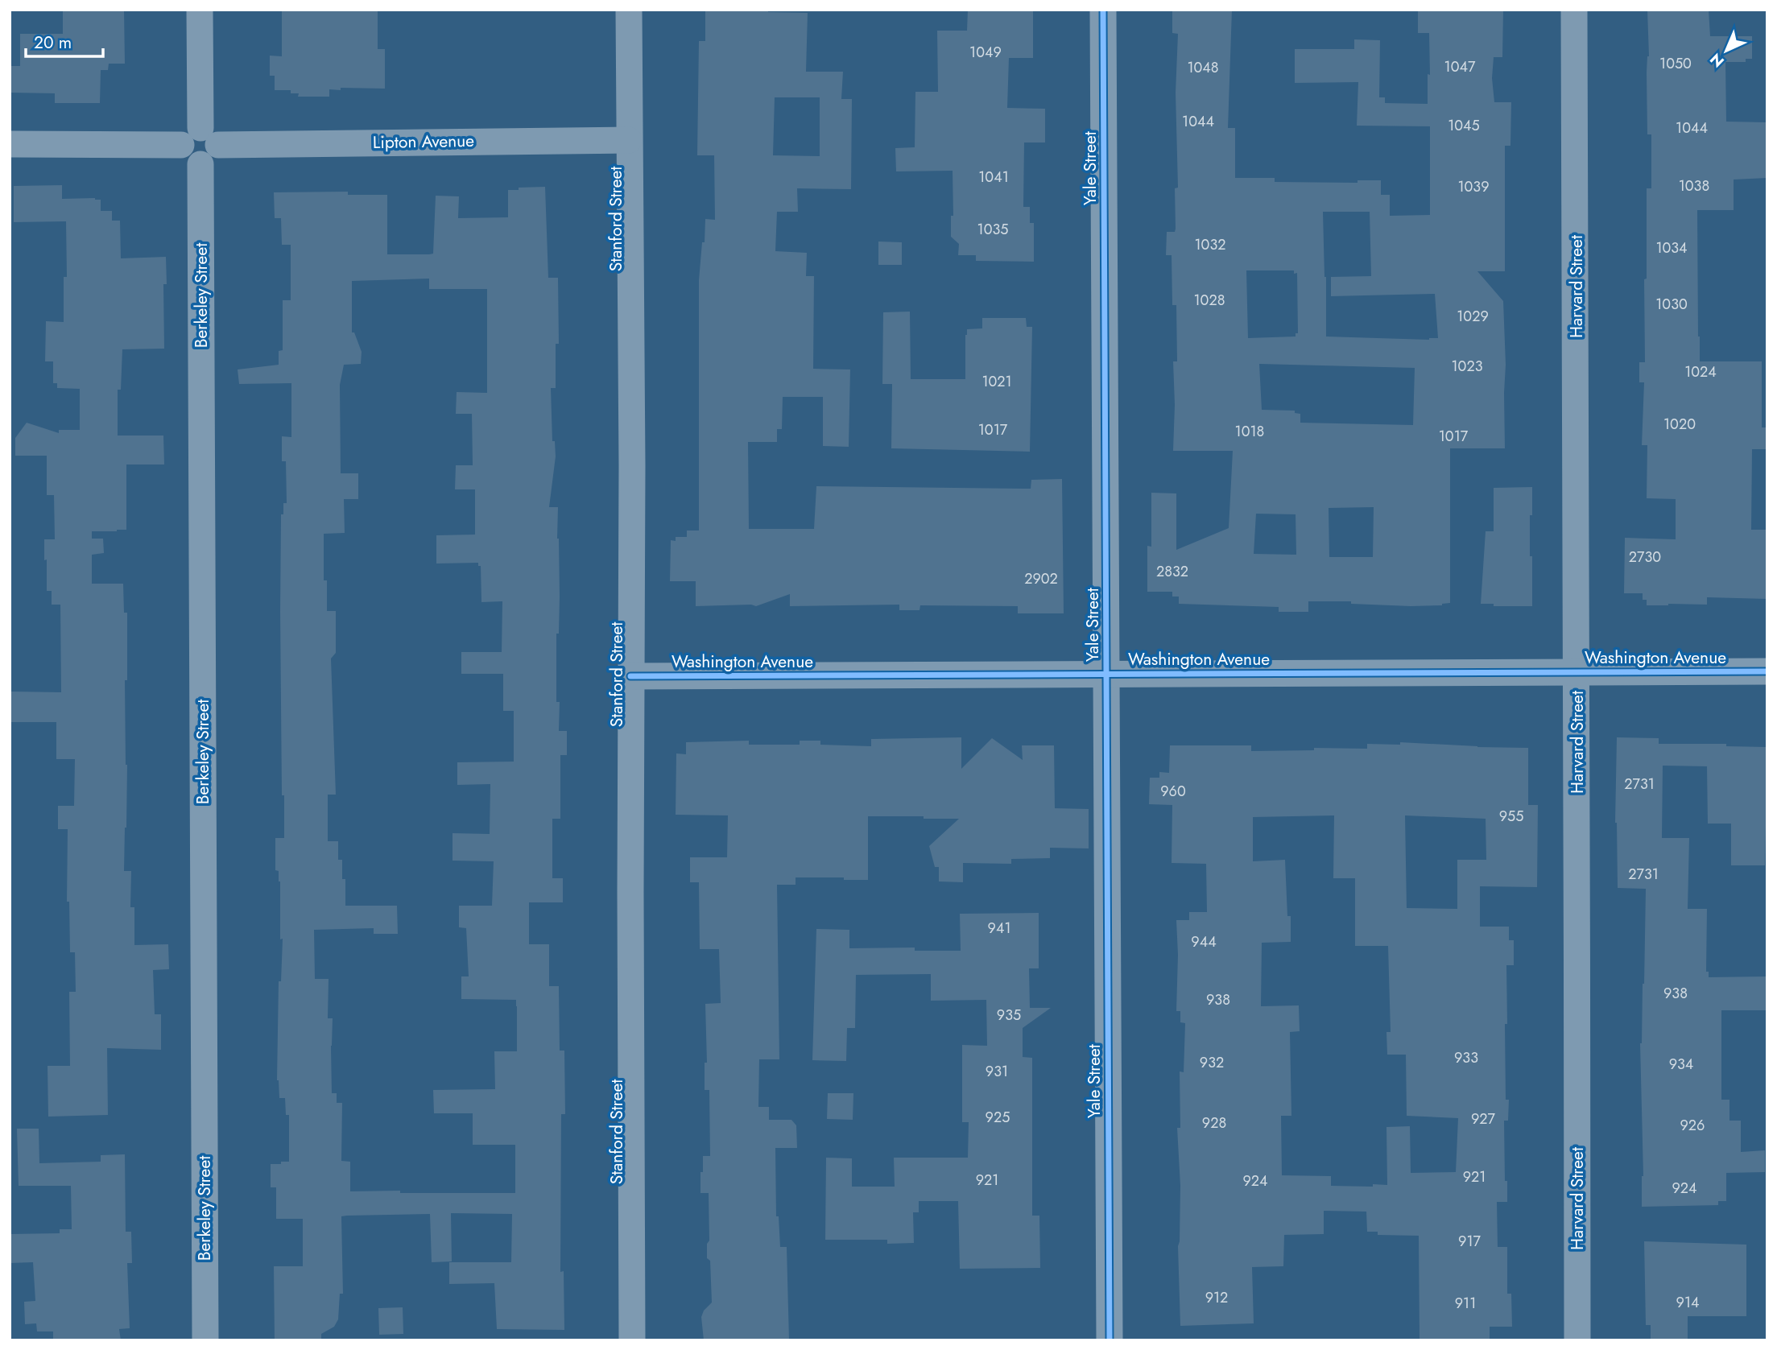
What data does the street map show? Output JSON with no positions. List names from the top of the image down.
{
  "streets": {
    "street": [
      "Lipton Avenue",
      "Yale Street",
      "Stanford Street",
      "Harvard Street",
      "Berkeley Street",
      "Washington Avenue"
    ]
  },
  "crossings": [
    ["Lipton Avenue", "Stanford Street"],
    ["Lipton Avenue", "Berkeley Street"],
    ["Yale Street", "Washington Avenue"],
    ["Stanford Street", "Washington Avenue"],
    ["Harvard Street", "Washington Avenue"]
  ],
  "house_numbers": [
    "1049",
    "1050",
    "1047",
    "1048",
    "1044",
    "1045",
    "1044",
    "1041",
    "1038",
    "1039",
    "1035",
    "1032",
    "1034",
    "1028",
    "1030",
    "1029",
    "1023",
    "1024",
    "1021",
    "1020",
    "1017",
    "1018",
    "1017",
    "2730",
    "2832",
    "2902",
    "2731",
    "960",
    "955",
    "2731",
    "941",
    "944",
    "938",
    "938",
    "935",
    "933",
    "932",
    "934",
    "931",
    "925",
    "927",
    "928",
    "926",
    "921",
    "921",
    "924",
    "924",
    "917",
    "912",
    "914",
    "911"
  ],
  "scale_bar": "20 m",
  "north": "bottom left"
}
